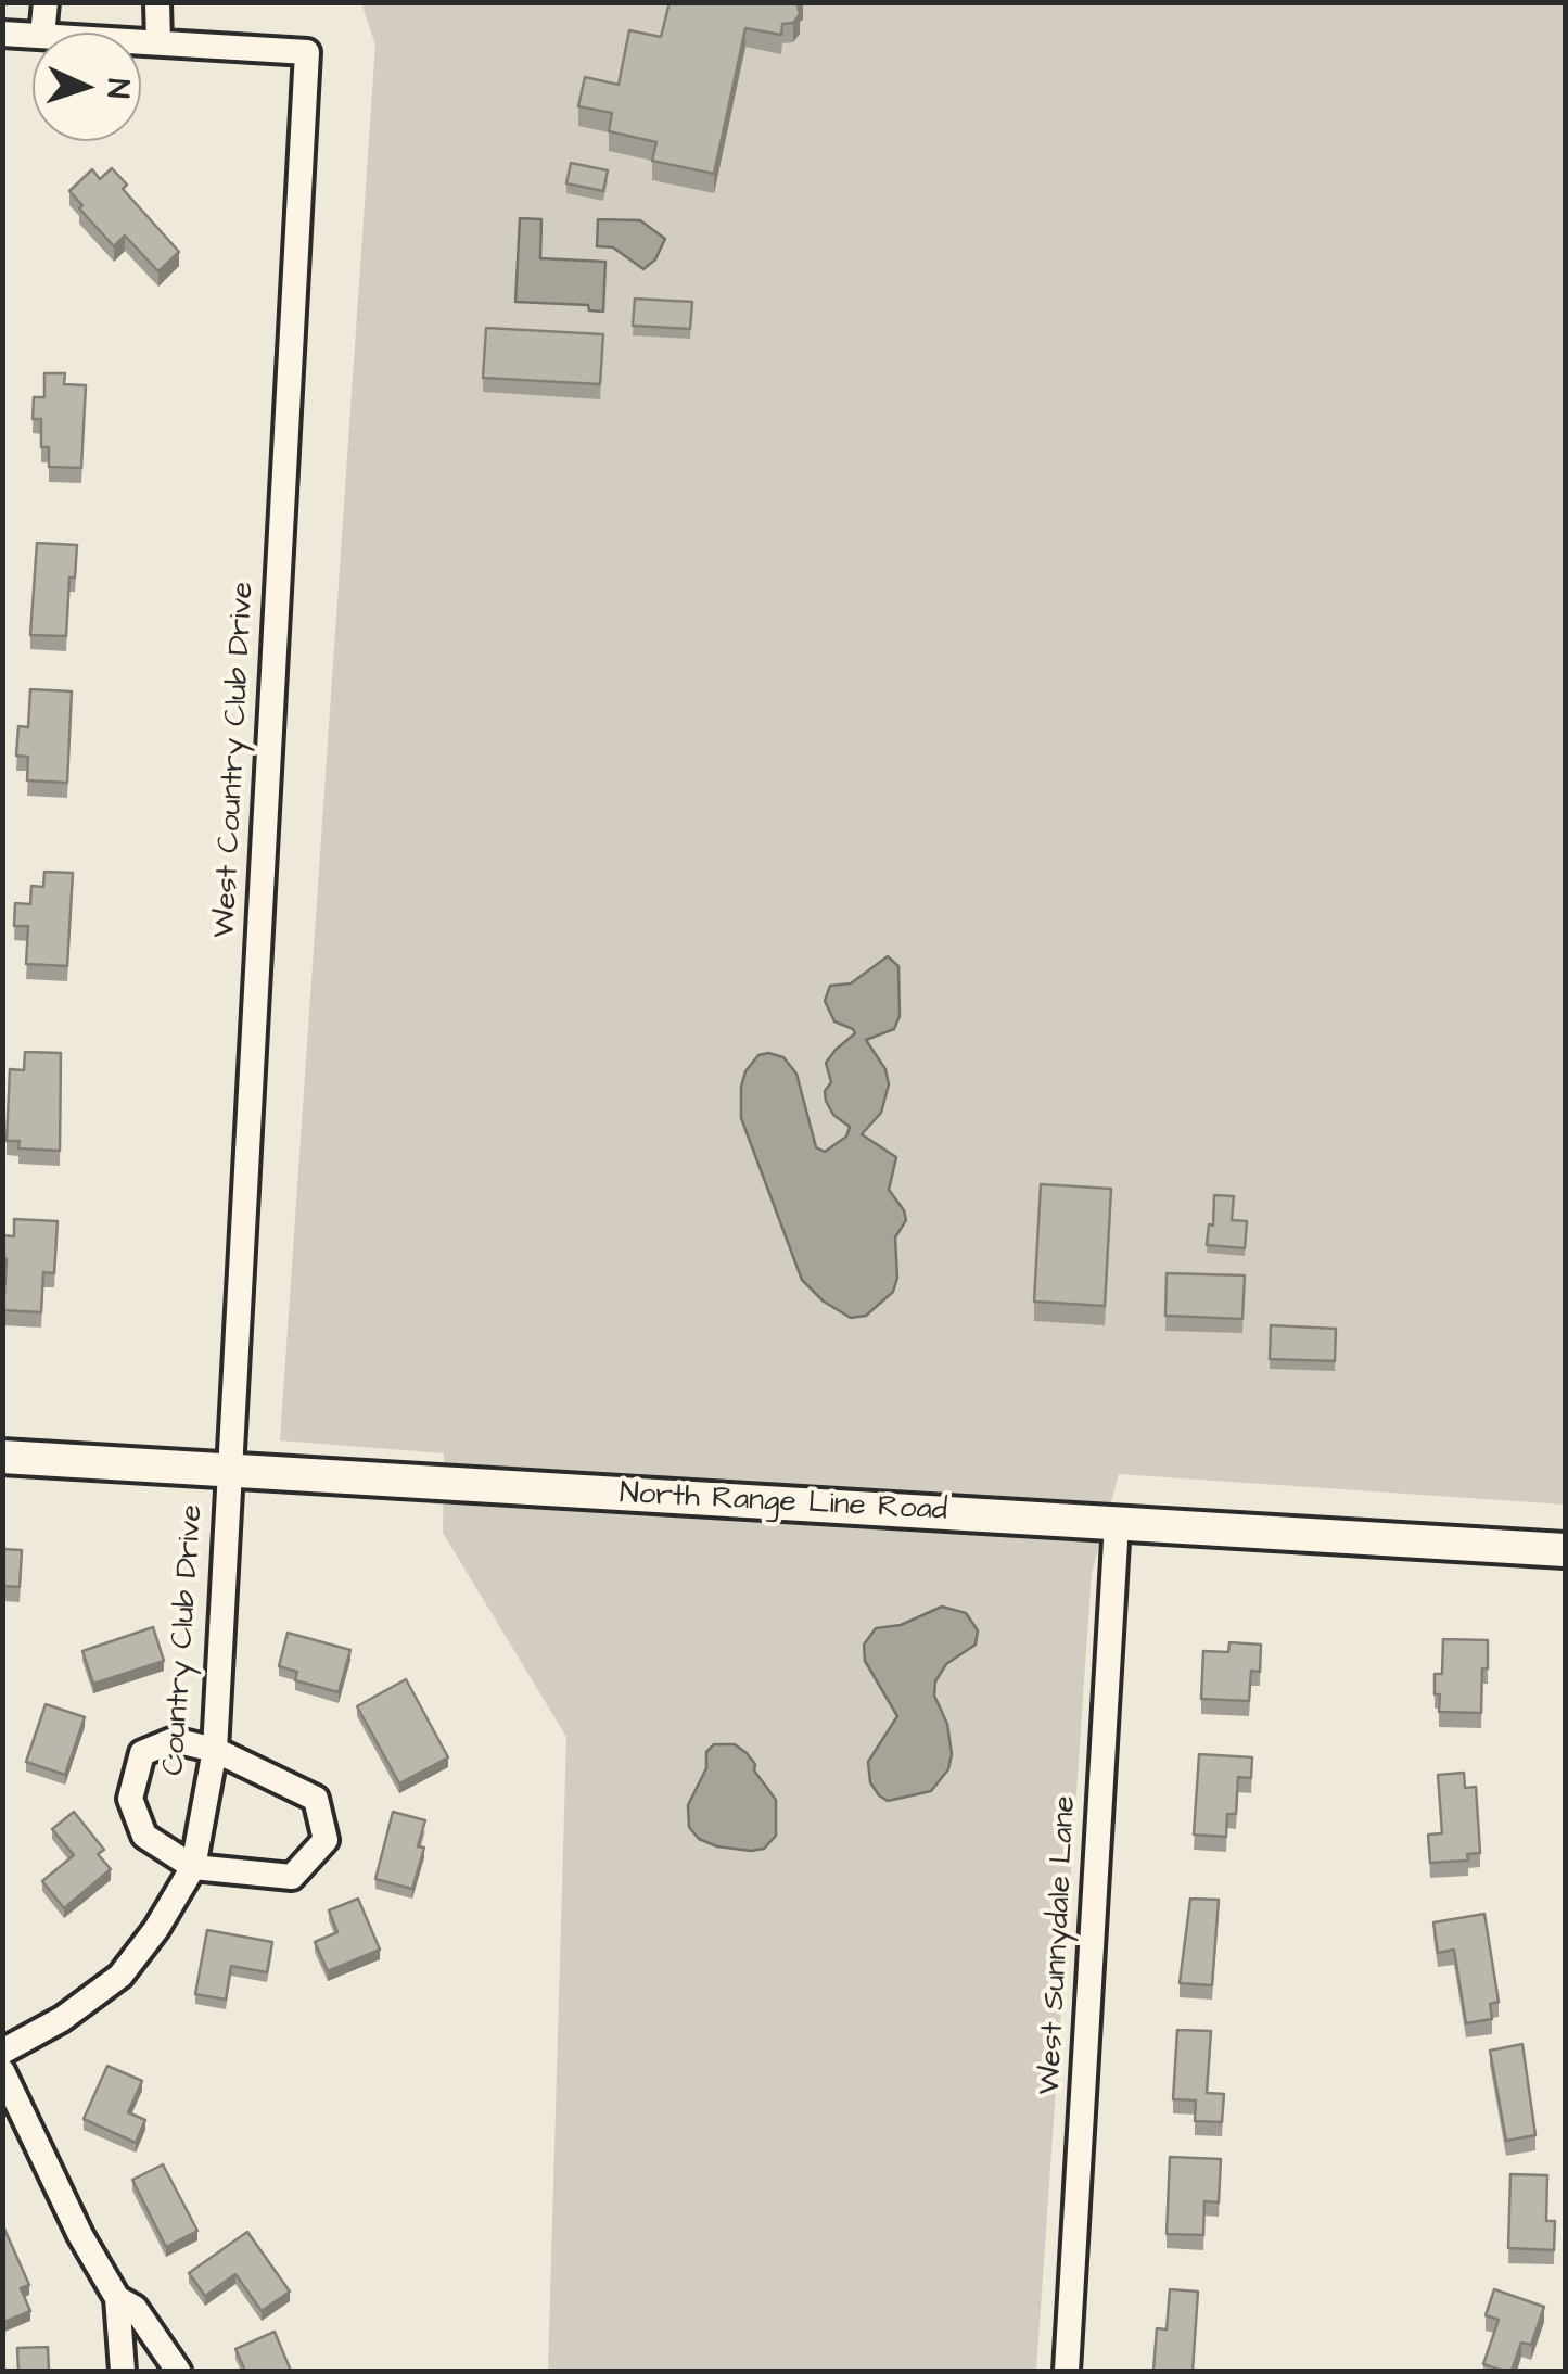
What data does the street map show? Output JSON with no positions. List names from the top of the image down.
{
  "streets": {
    "street": [
      "West Country Club Drive",
      "North Range Line Road",
      "Country Club Drive",
      "West Sunnydale Lane"
    ]
  },
  "crossings": [
    ["West Country Club Drive", "North Range Line Road"],
    ["West Country Club Drive", "Country Club Drive"],
    ["North Range Line Road", "Country Club Drive"],
    ["North Range Line Road", "West Sunnydale Lane"]
  ],
  "north": "right"
}
